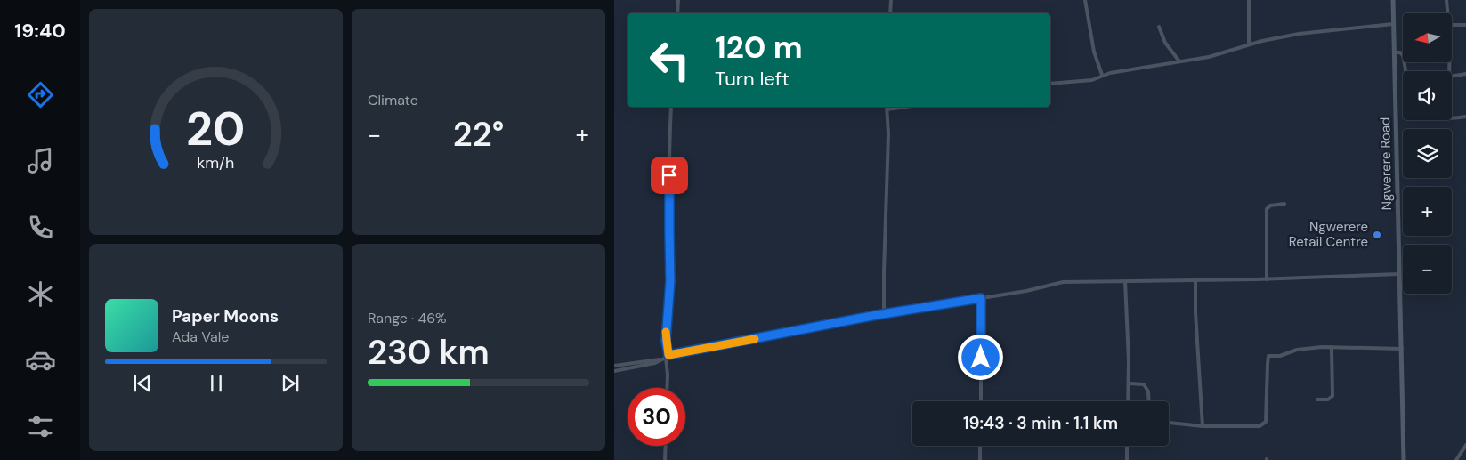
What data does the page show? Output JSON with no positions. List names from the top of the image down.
{
  "streets": {
    "main road": ["Ngwerere Road"]
  },
  "places": ["Ngwerere Retail Centre"],
  "north": "left",
  "page": {
    "tabs": "19:40",
    "tile": [
      "Climate",
      ["Range · 46%", "230 km"]
    ],
    "map_buttons": ["+", "−"],
    "turn": ["120 m", "Turn left"],
    "heat": ["−", "22°", "+"],
    "song": ["Paper Moons", "Ada Vale"],
    "limit": "30",
    "trip": "19:43 · 3 min · 1.1 km",
    "gauge": ["20", "km/h"]
  }
}
